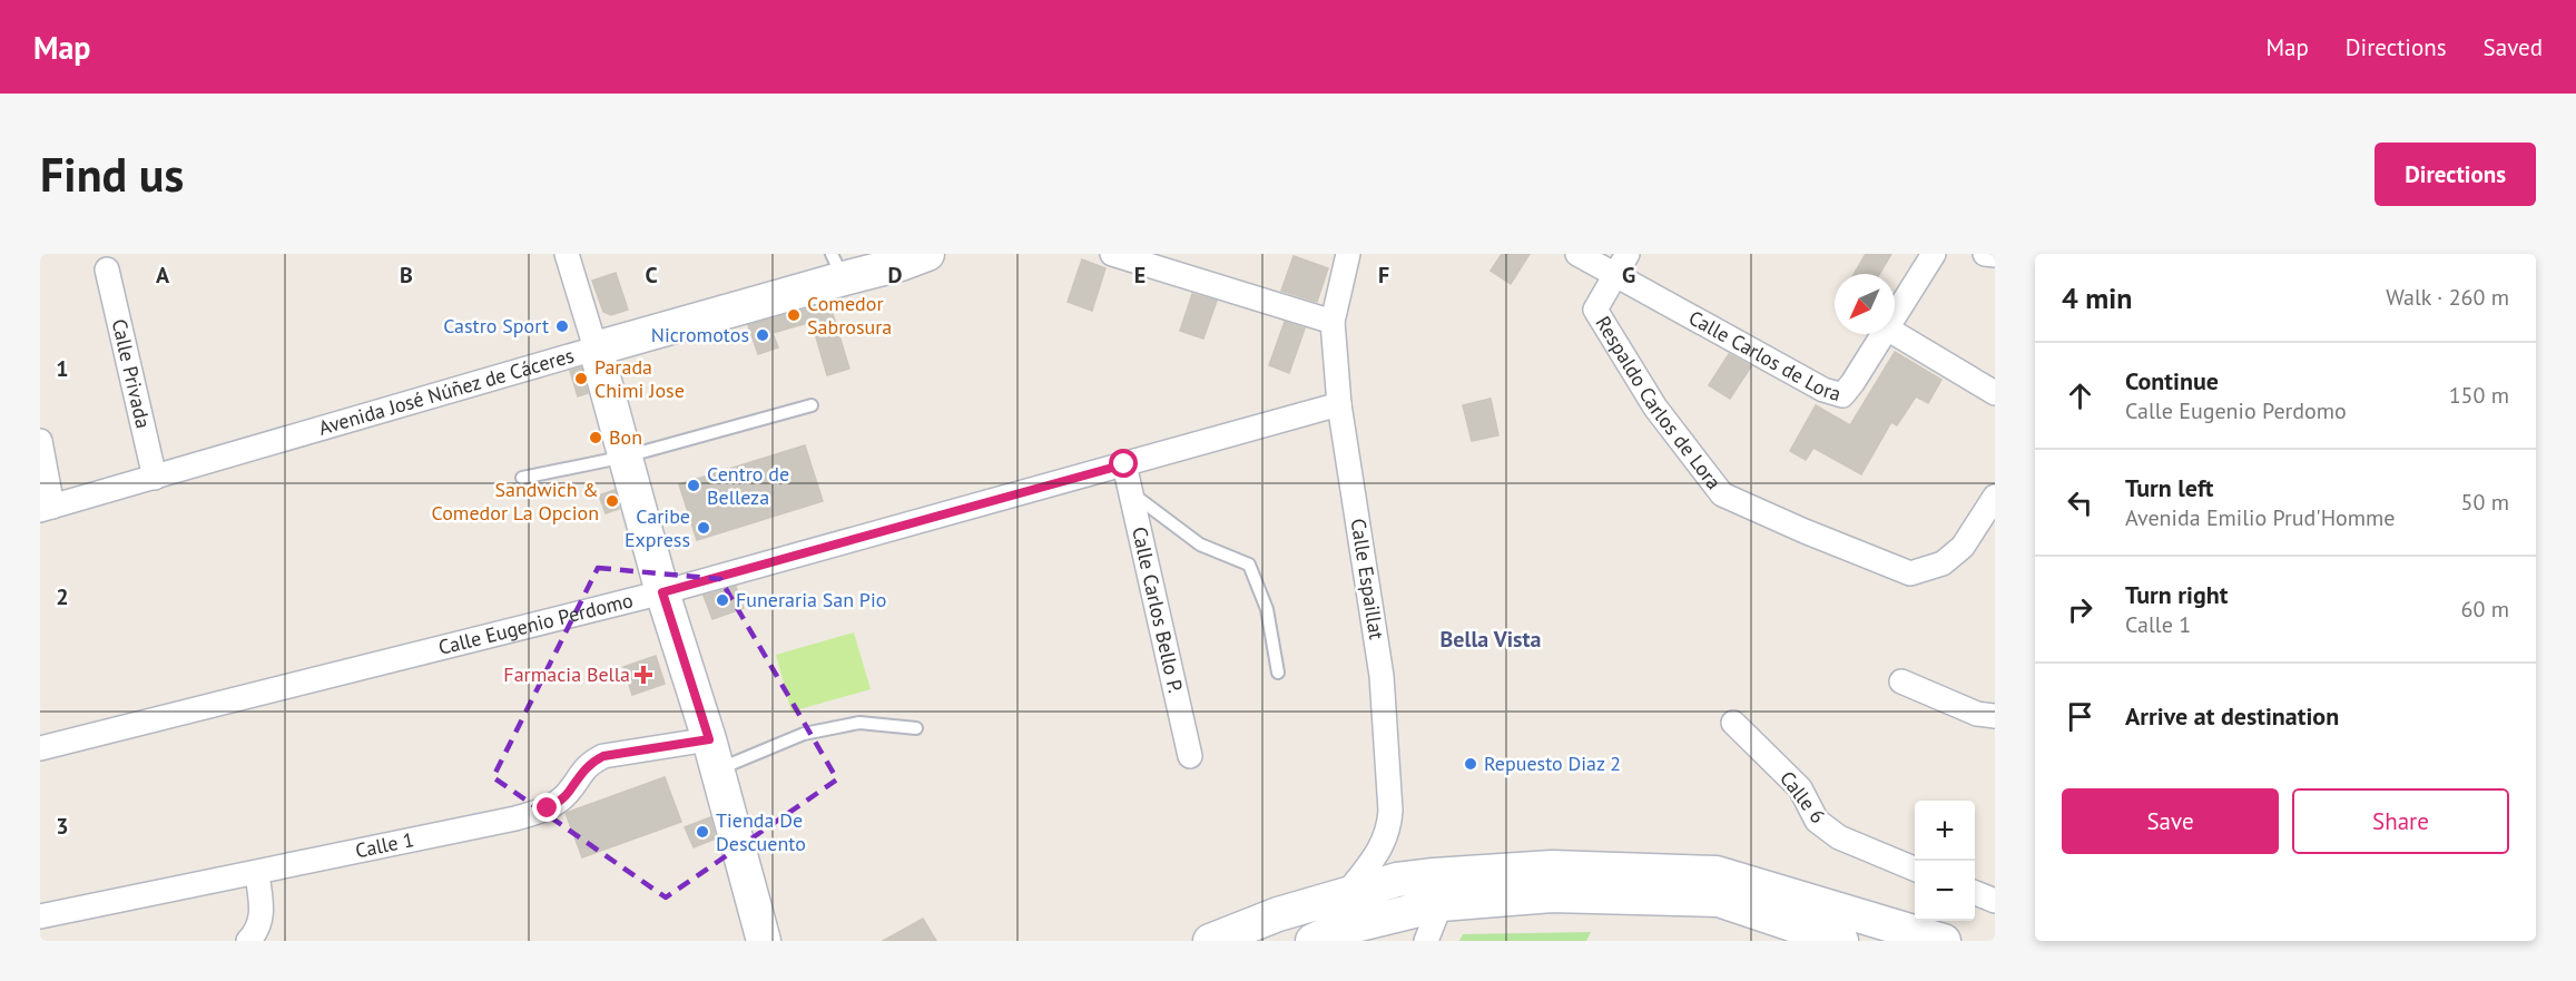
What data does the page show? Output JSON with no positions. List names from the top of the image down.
{
  "streets": {
    "main road": ["Avenida José Núñez de Cáceres"],
    "street": [
      "Calle Carlos de Lora",
      "Calle Privada",
      "Respaldo Carlos de Lora",
      "Calle Espaillat",
      "Calle Carlos Bello P.",
      "Calle Eugenio Perdomo",
      "Calle 6",
      "Calle 1"
    ]
  },
  "crossings": [
    ["Calle Carlos de Lora", "Respaldo Carlos de Lora"],
    ["Calle Privada", "Avenida José Núñez de Cáceres"],
    ["Calle Espaillat", "Calle Eugenio Perdomo"],
    ["Calle Carlos Bello P.", "Calle Eugenio Perdomo"]
  ],
  "districts": ["Bella Vista"],
  "places": {
    "other": [
      "Comedor Sabrosura",
      "Castro Sport",
      "Nicromotos",
      "Parada Chimi Jose",
      "Bon",
      "Centro de Belleza",
      "Sandwich & Comedor La Opcion",
      "Caribe Express",
      "Funeraria San Pio",
      "Repuesto Diaz 2",
      "Tienda De Descuento"
    ],
    "health": ["Farmacia Bella"]
  },
  "north": "bottom left",
  "page": {
    "header": "Map",
    "nav": ["Map", "Directions", "Saved"],
    "buttons": [
      "Directions",
      ["Save", "Share"]
    ],
    "title": "Find us",
    "heading": ["4 min", "Walk · 260 m"],
    "list": [
      ["Continue", "Calle Eugenio Perdomo", "150 m"],
      ["Turn left", "Avenida Emilio Prud'Homme", "50 m"],
      ["Turn right", "Calle 1", "60 m"],
      "Arrive at destination"
    ],
    "map_buttons": ["+", "−"]
  },
  "grid": {
    "columns": [
      "A",
      "B",
      "C",
      "D",
      "E",
      "F",
      "G"
    ],
    "rows": ["1", "2", "3"]
  }
}
